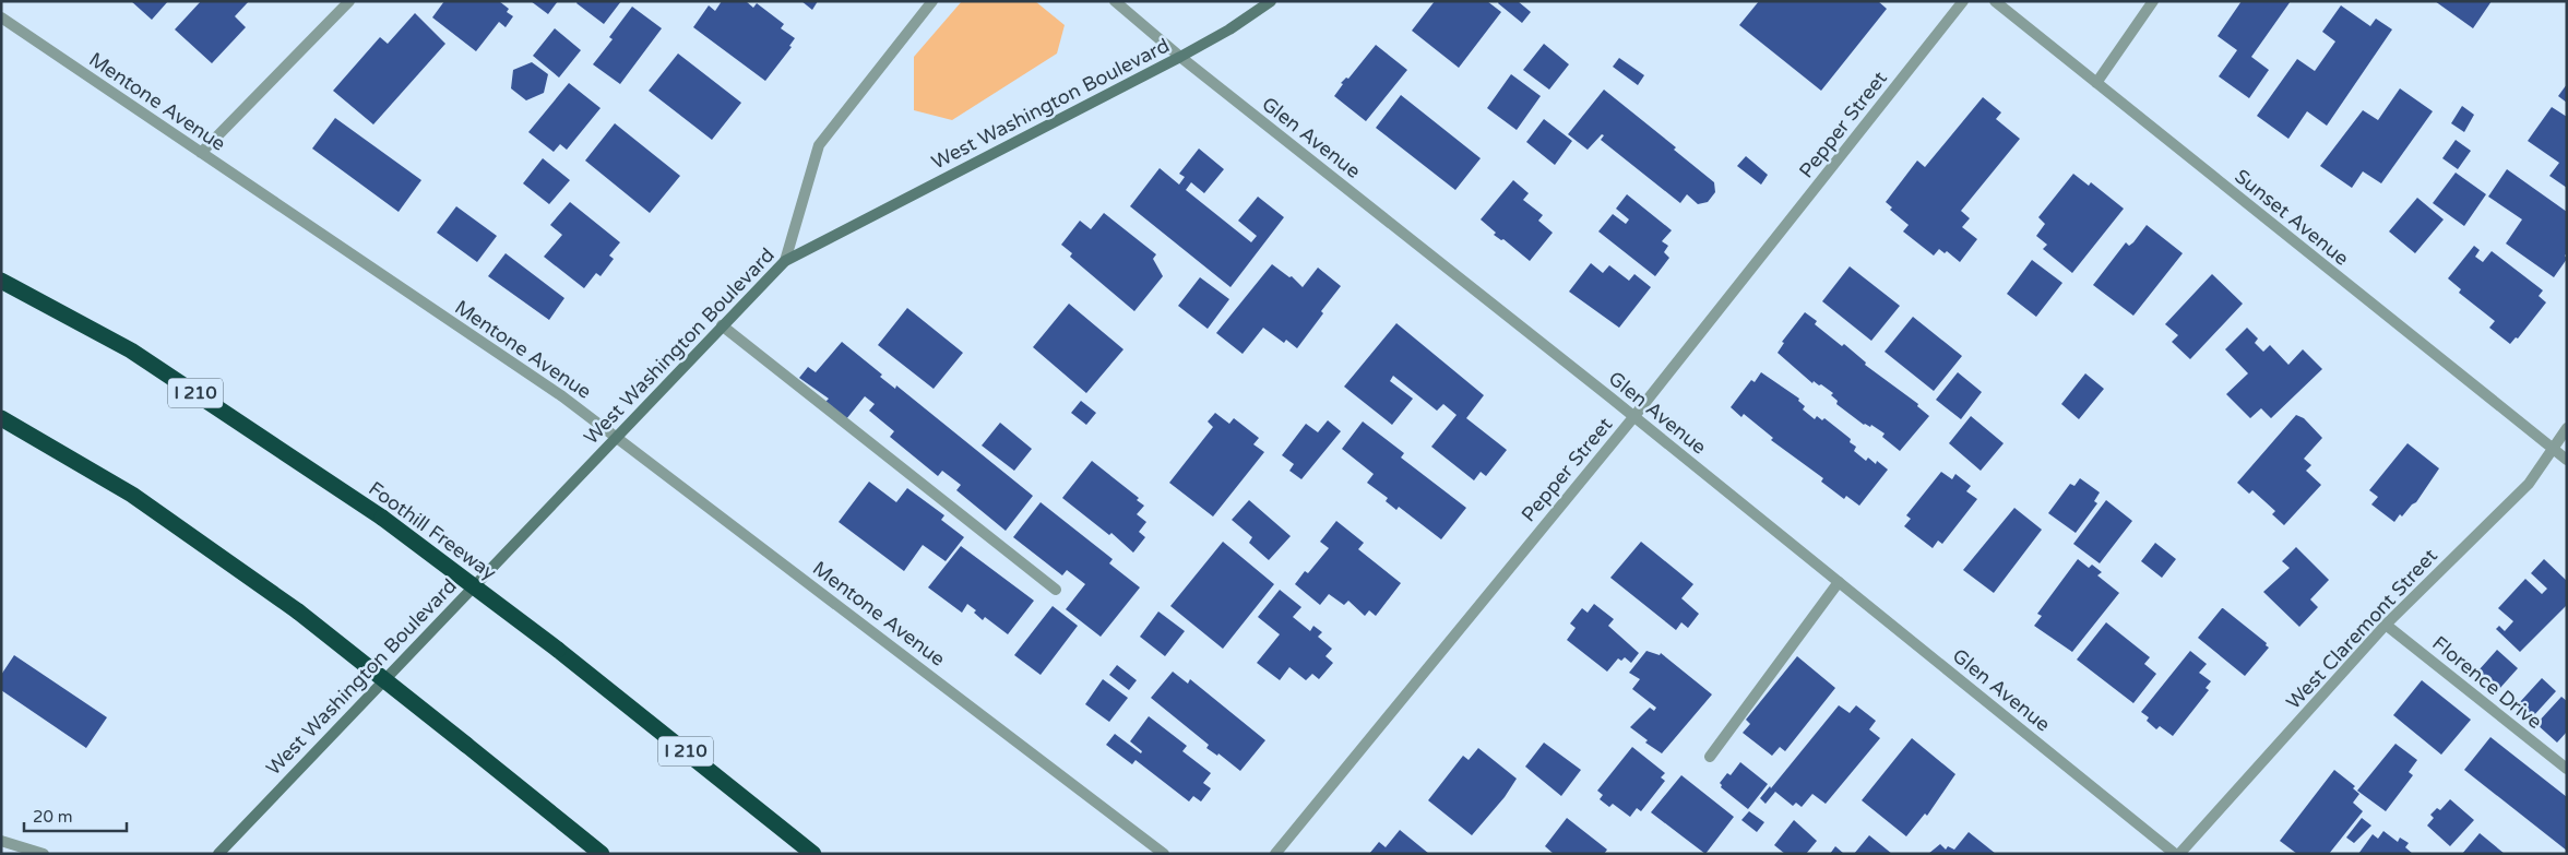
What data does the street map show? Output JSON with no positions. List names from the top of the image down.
{
  "streets": {
    "highway": ["I 210", "Foothill Freeway"],
    "main road": ["West Washington Boulevard"],
    "street": [
      "Mentone Avenue",
      "Pepper Street",
      "Glen Avenue",
      "Sunset Avenue",
      "West Claremont Street",
      "Florence Drive"
    ]
  },
  "crossings": [
    ["Mentone Avenue", "West Washington Boulevard"],
    ["West Washington Boulevard", "Glen Avenue"],
    ["Pepper Street", "Glen Avenue"],
    ["Glen Avenue", "West Claremont Street"],
    ["Sunset Avenue", "West Claremont Street"],
    ["West Claremont Street", "Florence Drive"]
  ],
  "scale_bar": "20 m"
}
